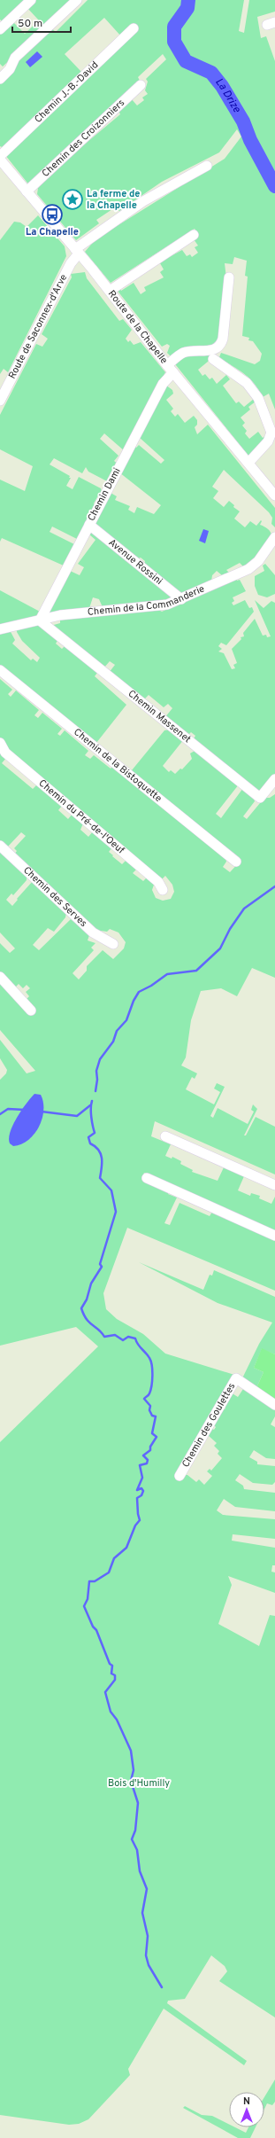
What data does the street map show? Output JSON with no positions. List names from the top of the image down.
{
  "streets": {
    "street": [
      "Chemin J.-B.-David",
      "Chemin des Croizonniers",
      "Route de Saconnex-d'Arve",
      "Route de la Chapelle",
      "Chemin Dami",
      "Avenue Rossini",
      "Chemin de la Commanderie",
      "Chemin Massenet",
      "Chemin de la Bistoquette",
      "Chemin du Pré-de-l'Oeuf",
      "Chemin des Serves",
      "Chemin des Goulettes"
    ]
  },
  "crossings": [
    ["Chemin des Croizonniers", "Route de la Chapelle"],
    ["Route de Saconnex-d'Arve", "Route de la Chapelle"],
    ["Route de la Chapelle", "Chemin Dami"],
    ["Chemin Dami", "Avenue Rossini"],
    ["Chemin Dami", "Chemin de la Commanderie"],
    ["Chemin Dami", "Chemin Massenet"],
    ["Avenue Rossini", "Chemin de la Commanderie"],
    ["Chemin de la Commanderie", "Chemin Massenet"]
  ],
  "water": ["La Drize"],
  "parks": ["Bois d'Humilly"],
  "places": {
    "place": ["La ferme de la Chapelle"],
    "bus stop": ["La Chapelle"]
  },
  "scale_bar": "50 m",
  "north": "top"
}
